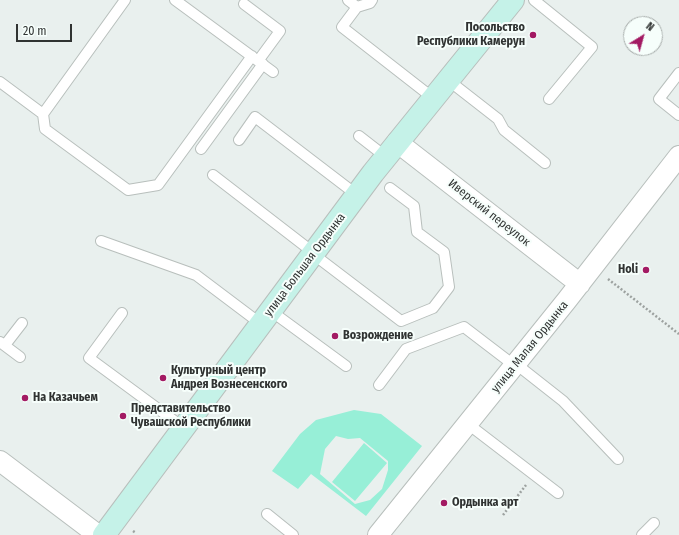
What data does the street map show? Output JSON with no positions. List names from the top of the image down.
{
  "streets": {
    "main road": ["улица Большая Ордынка"],
    "street": ["Иверский переулок", "улица Малая Ордынка"]
  },
  "crossings": [
    ["Иверский переулок", "улица Большая Ордынка"],
    ["Иверский переулок", "улица Малая Ордынка"]
  ],
  "places": [
    "Посольство Республики Камерун",
    "Holi",
    "Возрождение",
    "Культурный центр Андрея Вознесенского",
    "На Казачьем",
    "Представительство Чувашской Республики",
    "Ордынка арт"
  ],
  "scale_bar": "20 m",
  "north": "top right"
}
